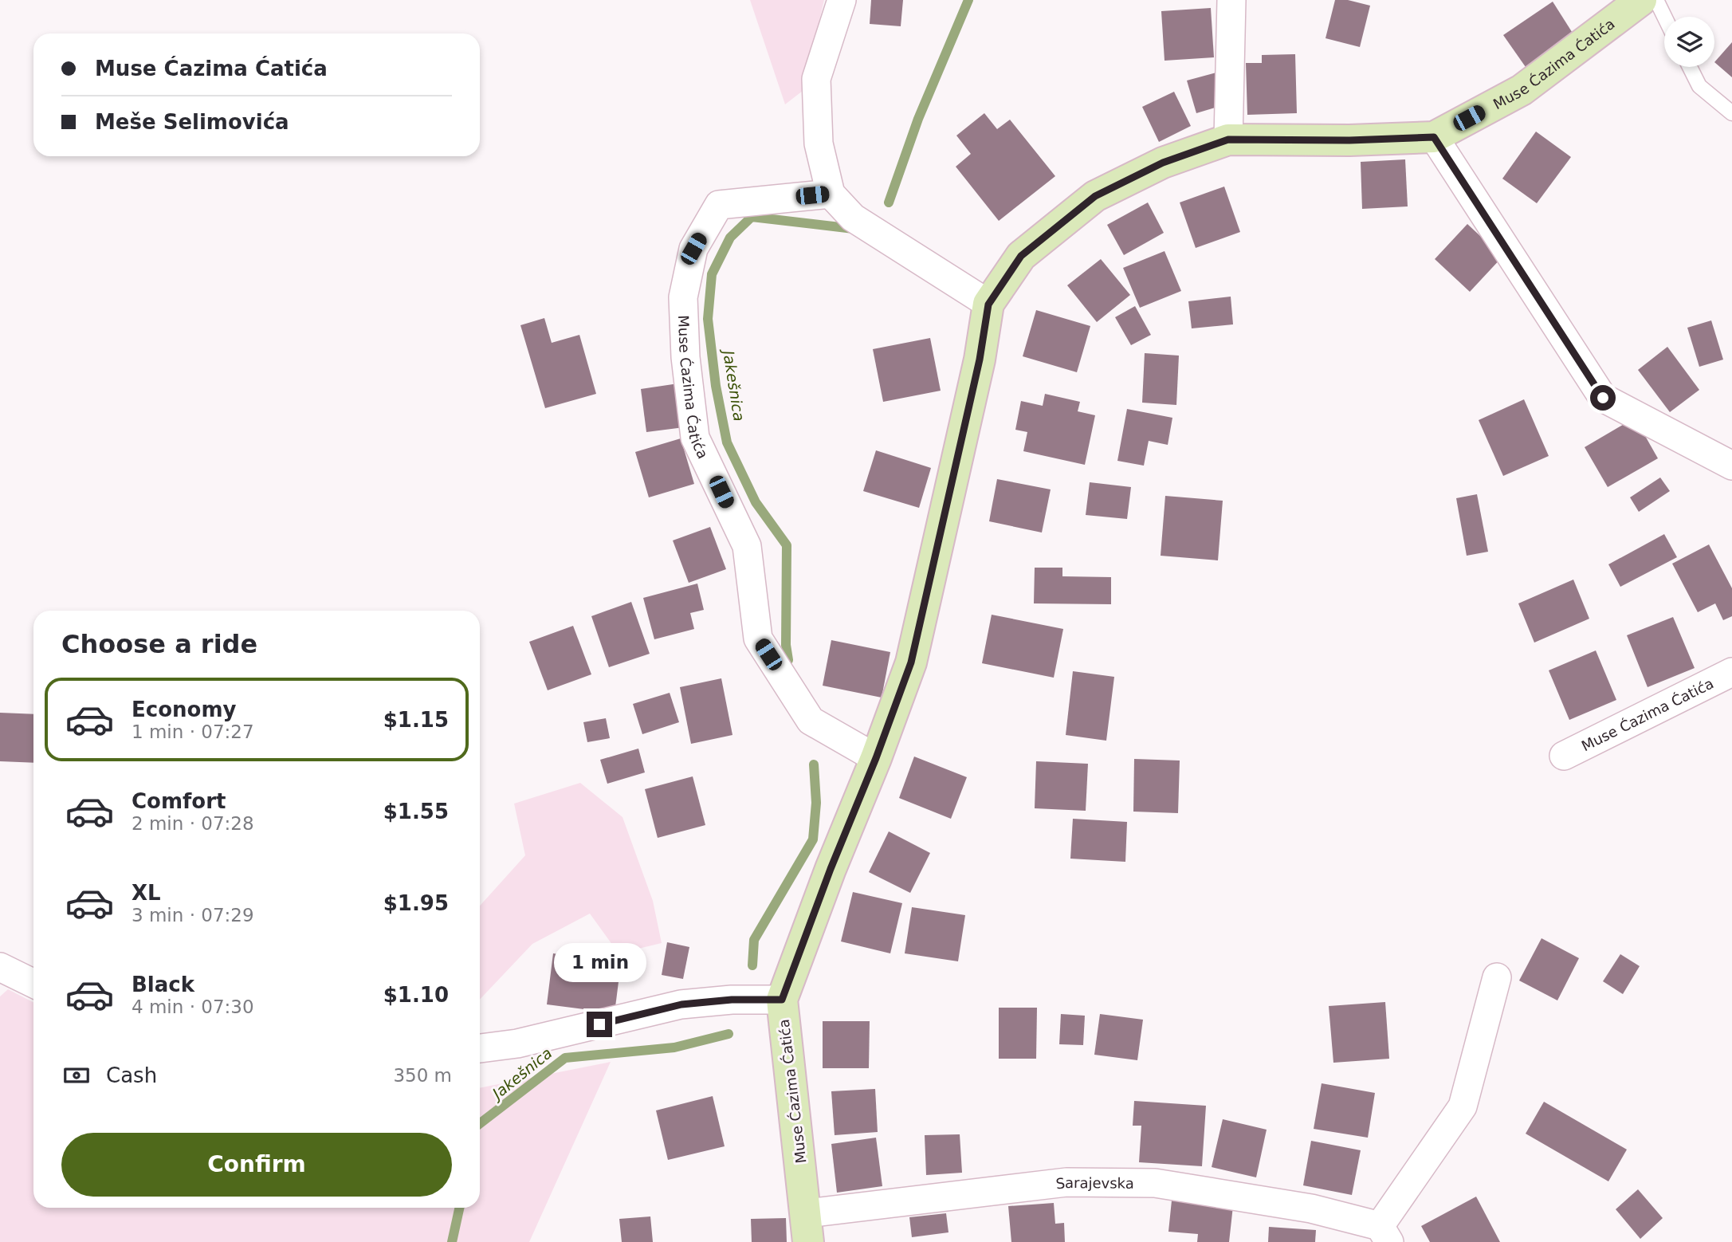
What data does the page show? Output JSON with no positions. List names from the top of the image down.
{
  "streets": {
    "street": ["Muse Ćazima Ćatića", "Sarajevska"]
  },
  "crossings": [
    ["Muse Ćazima Ćatića", "Sarajevska"]
  ],
  "water": ["Jakešnica"],
  "page": {
    "banner": ["Muse Ćazima Ćatića", "Meše Selimovića"],
    "heading": "Choose a ride",
    "list": [
      {
        "name": "Economy",
        "note": "1 min · 07:27",
        "value": "$1.15"
      },
      {
        "name": "Comfort",
        "note": "2 min · 07:28",
        "value": "$1.55"
      },
      {
        "name": "XL",
        "note": "3 min · 07:29",
        "value": "$1.95"
      },
      {
        "name": "Black",
        "note": "4 min · 07:30",
        "value": "$1.10"
      }
    ],
    "bubble": "1 min",
    "pay": ["Cash", "350 m"],
    "buttons": "Confirm"
  }
}
